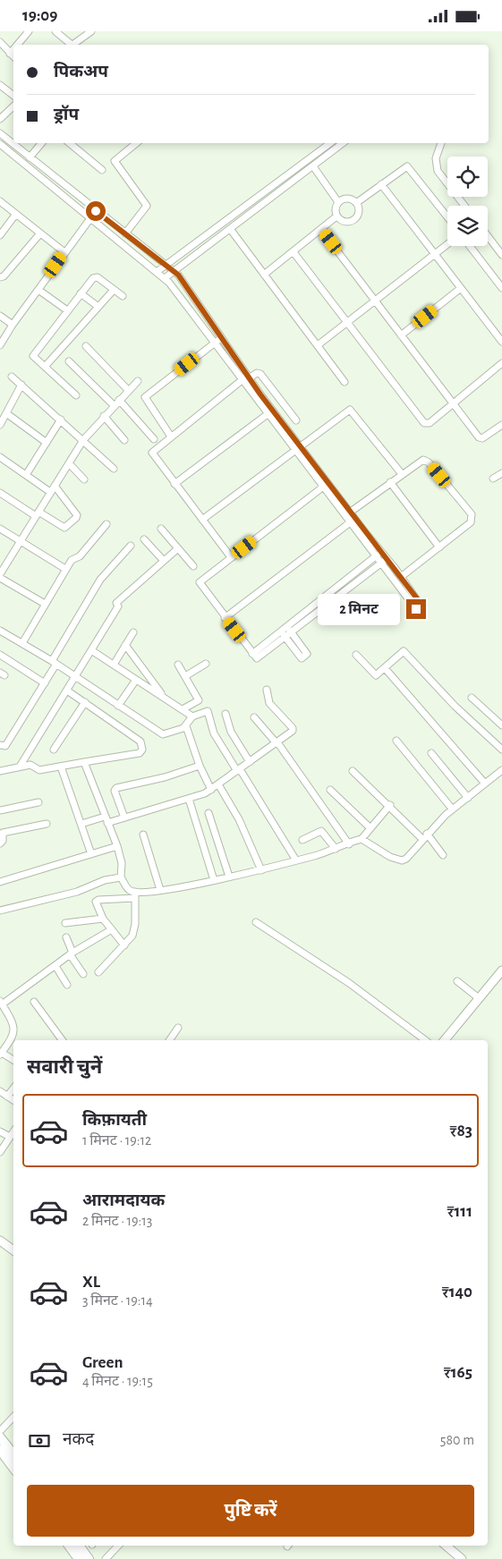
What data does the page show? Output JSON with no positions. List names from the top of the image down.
{
  "page": {
    "status": "19:09",
    "banner": ["पिकअप", "ड्रॉप"],
    "bubble": "2 मिनट",
    "heading": "सवारी चुनें",
    "list": [
      {
        "name": "किफ़ायती",
        "note": "1 मिनट · 19:12",
        "value": "₹83"
      },
      {
        "name": "आरामदायक",
        "note": "2 मिनट · 19:13",
        "value": "₹111"
      },
      {
        "name": "XL",
        "note": "3 मिनट · 19:14",
        "value": "₹140"
      },
      {
        "name": "Green",
        "note": "4 मिनट · 19:15",
        "value": "₹165"
      }
    ],
    "pay": ["नकद", "580 m"],
    "buttons": "पुष्टि करें"
  }
}
